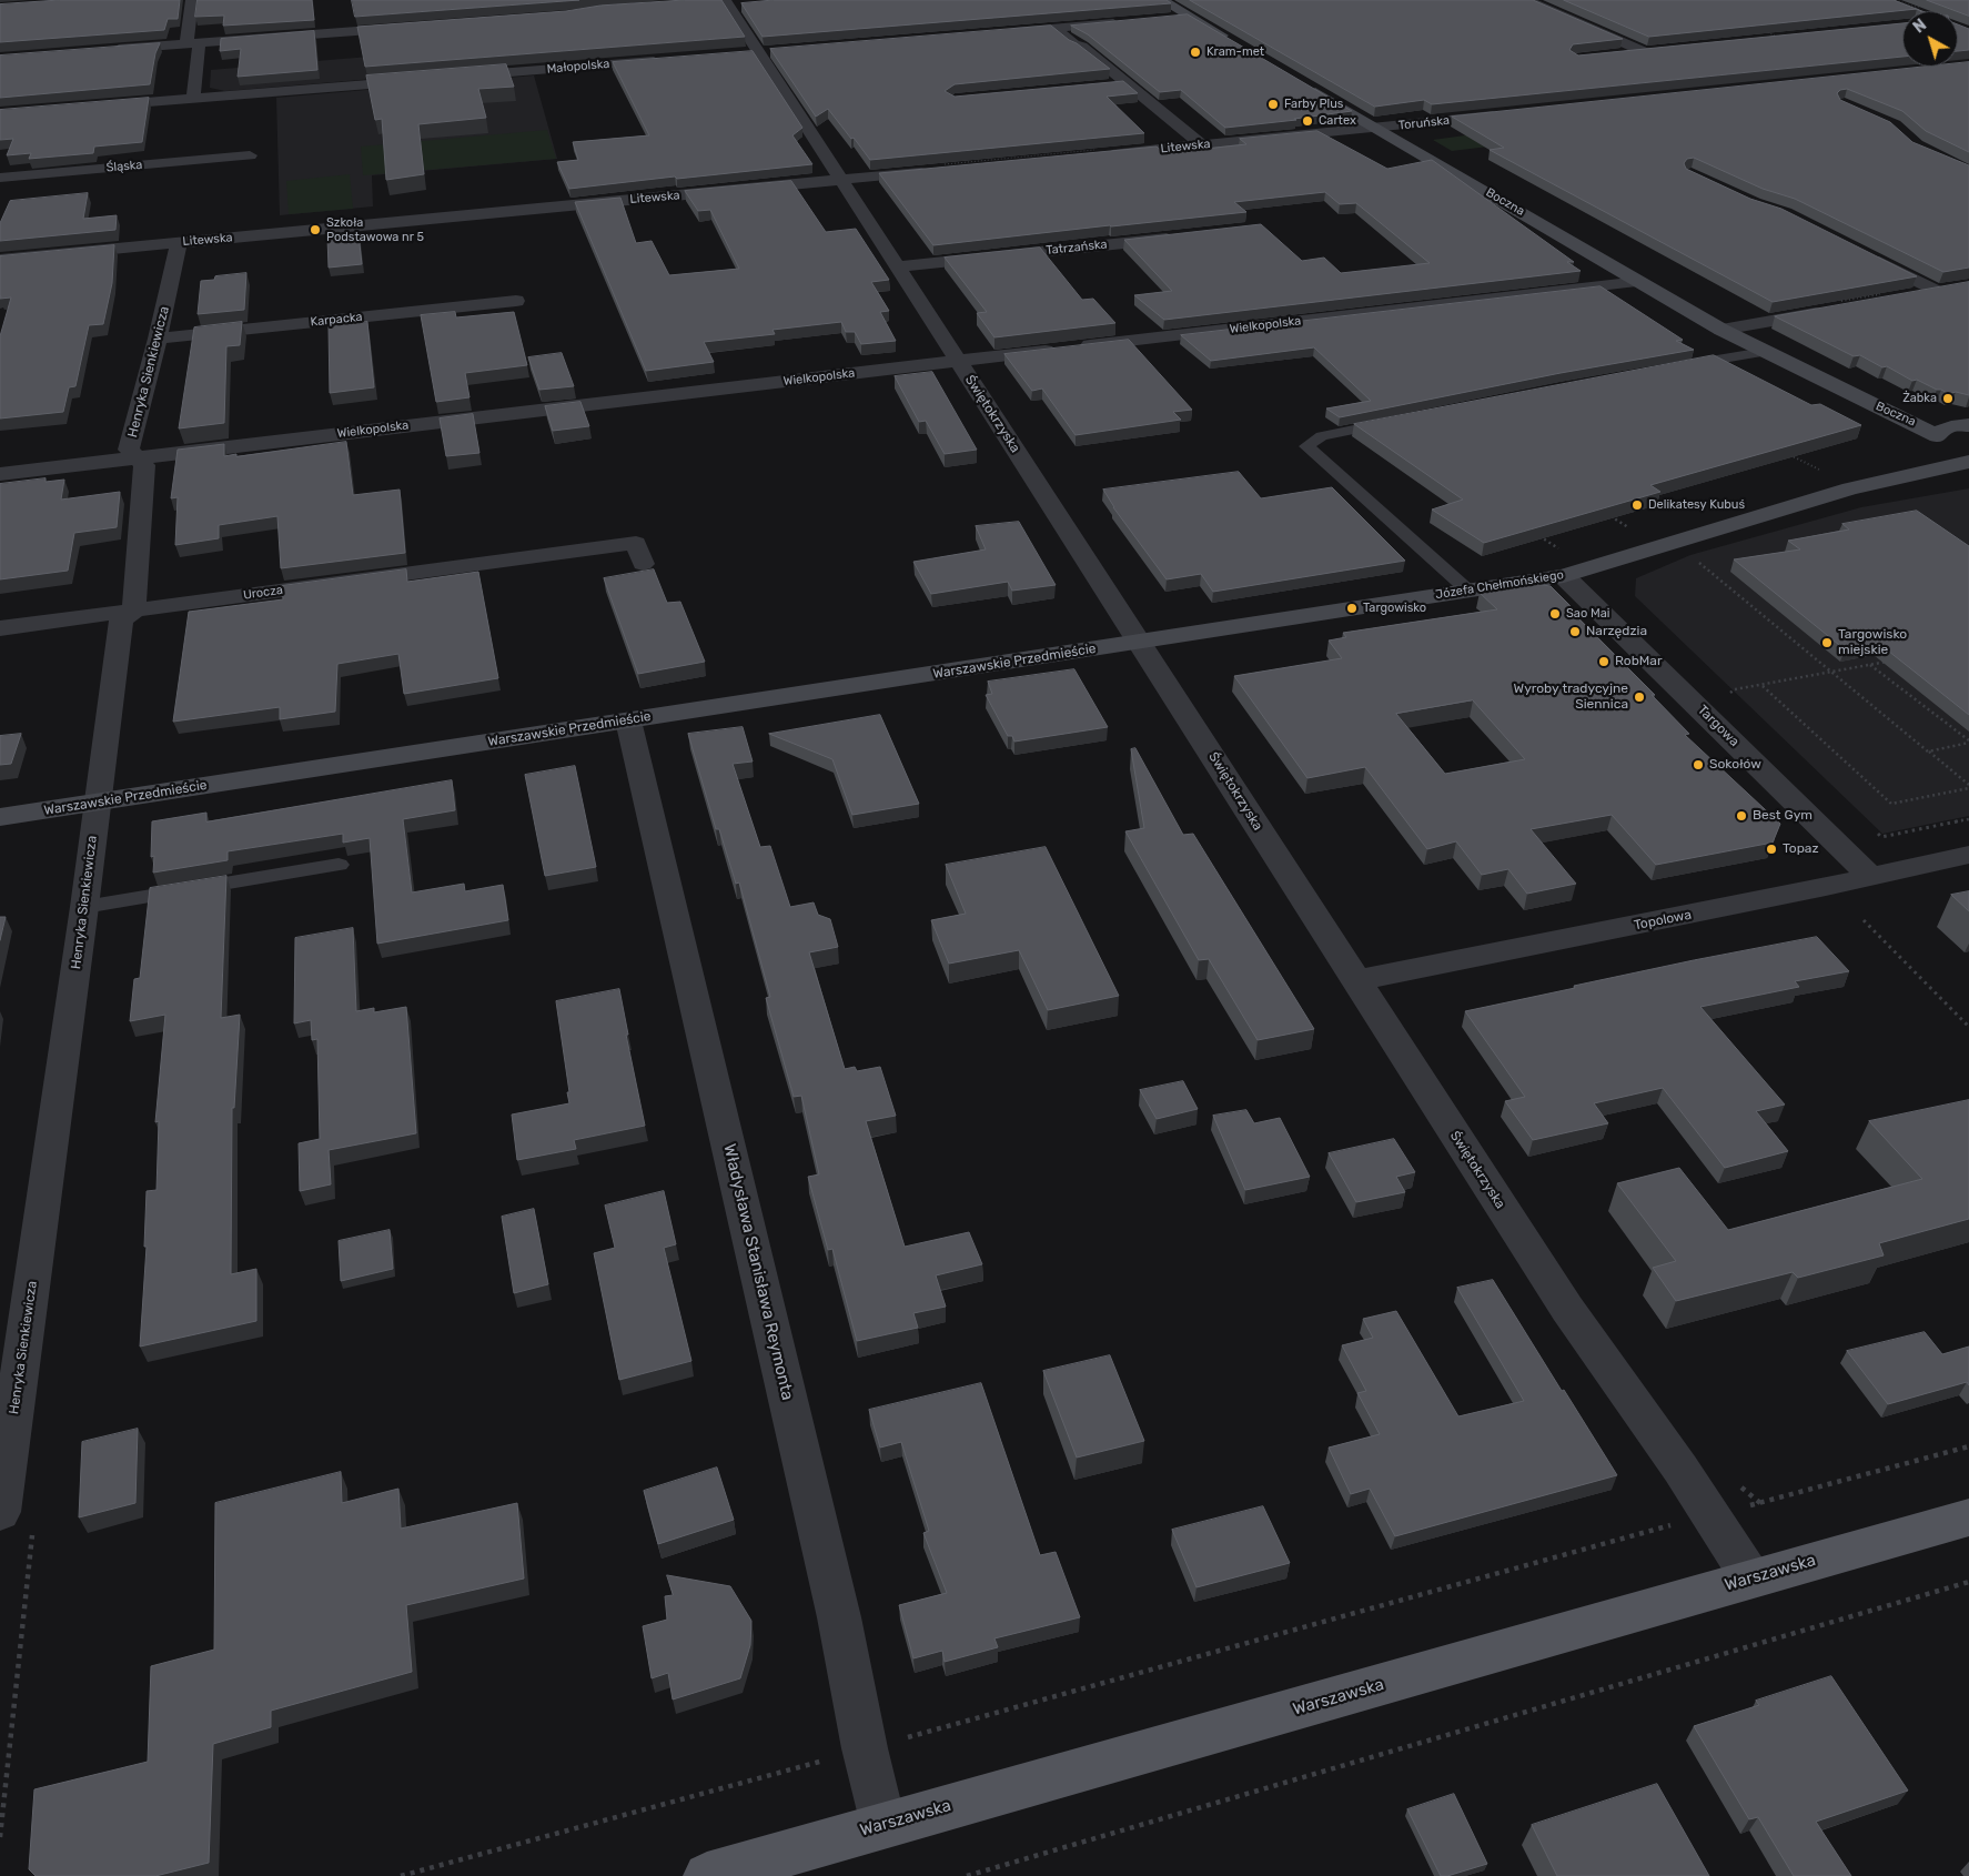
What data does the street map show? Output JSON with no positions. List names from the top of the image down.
{
  "streets": {
    "main road": ["Warszawska"],
    "street": [
      "Małopolska",
      "Toruńska",
      "Litewska",
      "Śląska",
      "Boczna",
      "Tatrzańska",
      "Karpacka",
      "Wielkopolska",
      "Henryka Sienkiewicza",
      "Świętokrzyska",
      "Józefa Chełmońskiego",
      "Urocza",
      "Warszawskie Przedmieście",
      "Targowa",
      "Topolowa",
      "Władysława Stanisława Reymonta"
    ]
  },
  "crossings": [
    ["Toruńska", "Litewska"],
    ["Toruńska", "Boczna"],
    ["Litewska", "Boczna"],
    ["Litewska", "Henryka Sienkiewicza"],
    ["Litewska", "Świętokrzyska"],
    ["Boczna", "Wielkopolska"],
    ["Boczna", "Józefa Chełmońskiego"],
    ["Tatrzańska", "Świętokrzyska"],
    ["Karpacka", "Henryka Sienkiewicza"],
    ["Wielkopolska", "Henryka Sienkiewicza"],
    ["Wielkopolska", "Świętokrzyska"],
    ["Henryka Sienkiewicza", "Urocza"],
    ["Henryka Sienkiewicza", "Warszawskie Przedmieście"],
    ["Świętokrzyska", "Józefa Chełmońskiego"],
    ["Świętokrzyska", "Warszawskie Przedmieście"],
    ["Świętokrzyska", "Topolowa"],
    ["Świętokrzyska", "Warszawska"],
    ["Józefa Chełmońskiego", "Warszawskie Przedmieście"],
    ["Józefa Chełmońskiego", "Targowa"],
    ["Warszawskie Przedmieście", "Władysława Stanisława Reymonta"],
    ["Targowa", "Topolowa"],
    ["Władysława Stanisława Reymonta", "Warszawska"]
  ],
  "places": [
    "Kram-met",
    "Farby Plus",
    "Cartex",
    "Szkoła Podstawowa nr 5",
    "Żabka",
    "Delikatesy Kubuś",
    "Targowisko",
    "Sao Mai",
    "Narzędzia",
    "Targowisko miejskie",
    "RobMar",
    "Wyroby tradycyjne Siennica",
    "Sokołów",
    "Best Gym",
    "Topaz"
  ],
  "north": "top left"
}
